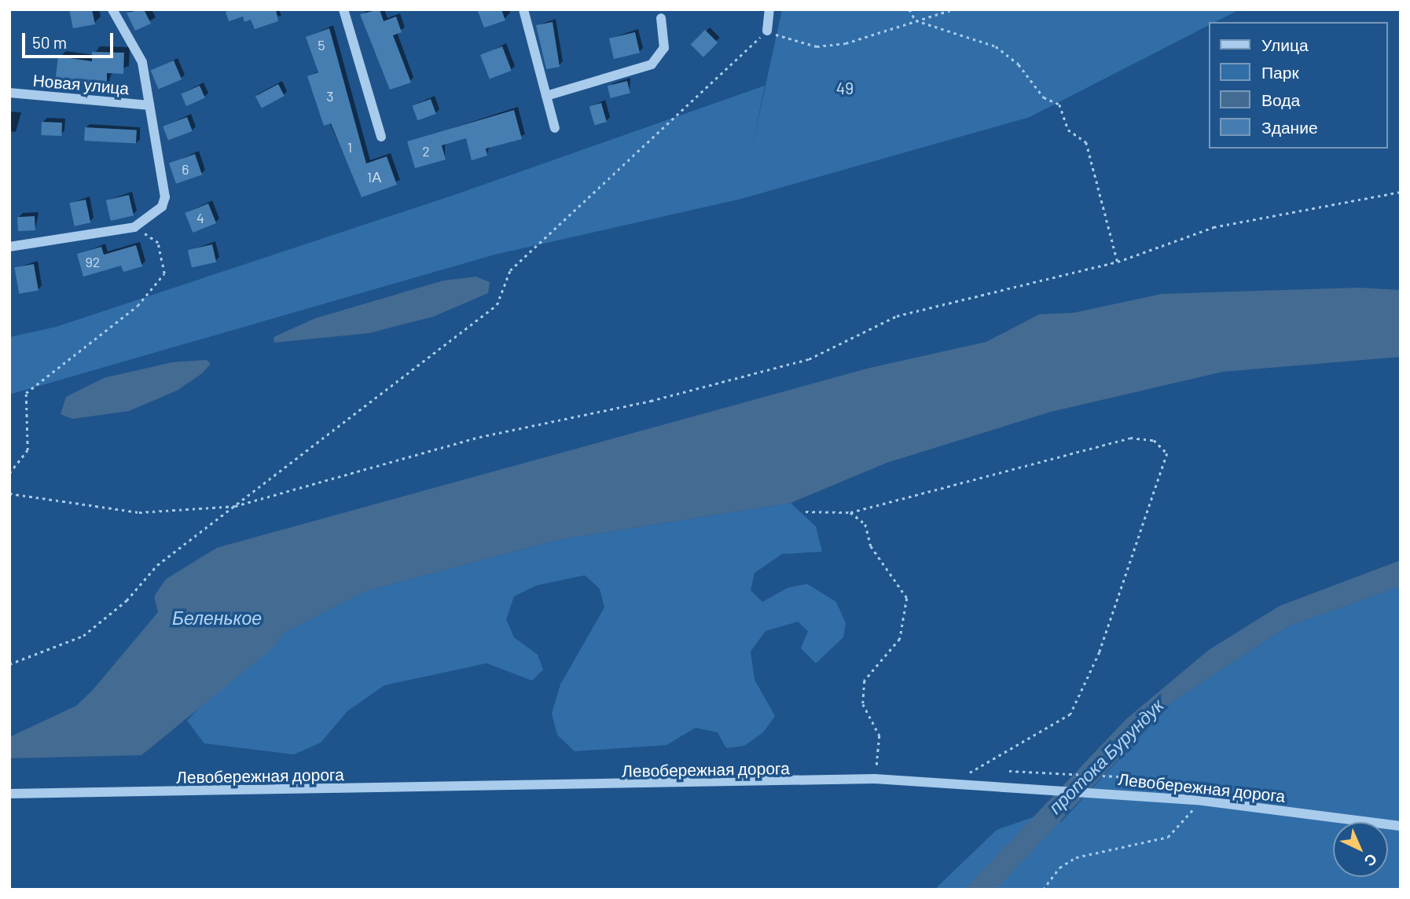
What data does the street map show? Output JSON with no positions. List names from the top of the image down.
{
  "streets": {
    "street": ["Новая улица", "Левобережная дорога"]
  },
  "water": ["Беленькое", "протока Бурундук"],
  "parks": ["49"],
  "house_numbers": [
    "5",
    "3",
    "1",
    "2",
    "6",
    "1А",
    "4",
    "92"
  ],
  "legend": [
    "Улица",
    "Парк",
    "Вода",
    "Здание"
  ],
  "scale_bar": "50 m",
  "north": "bottom right"
}
